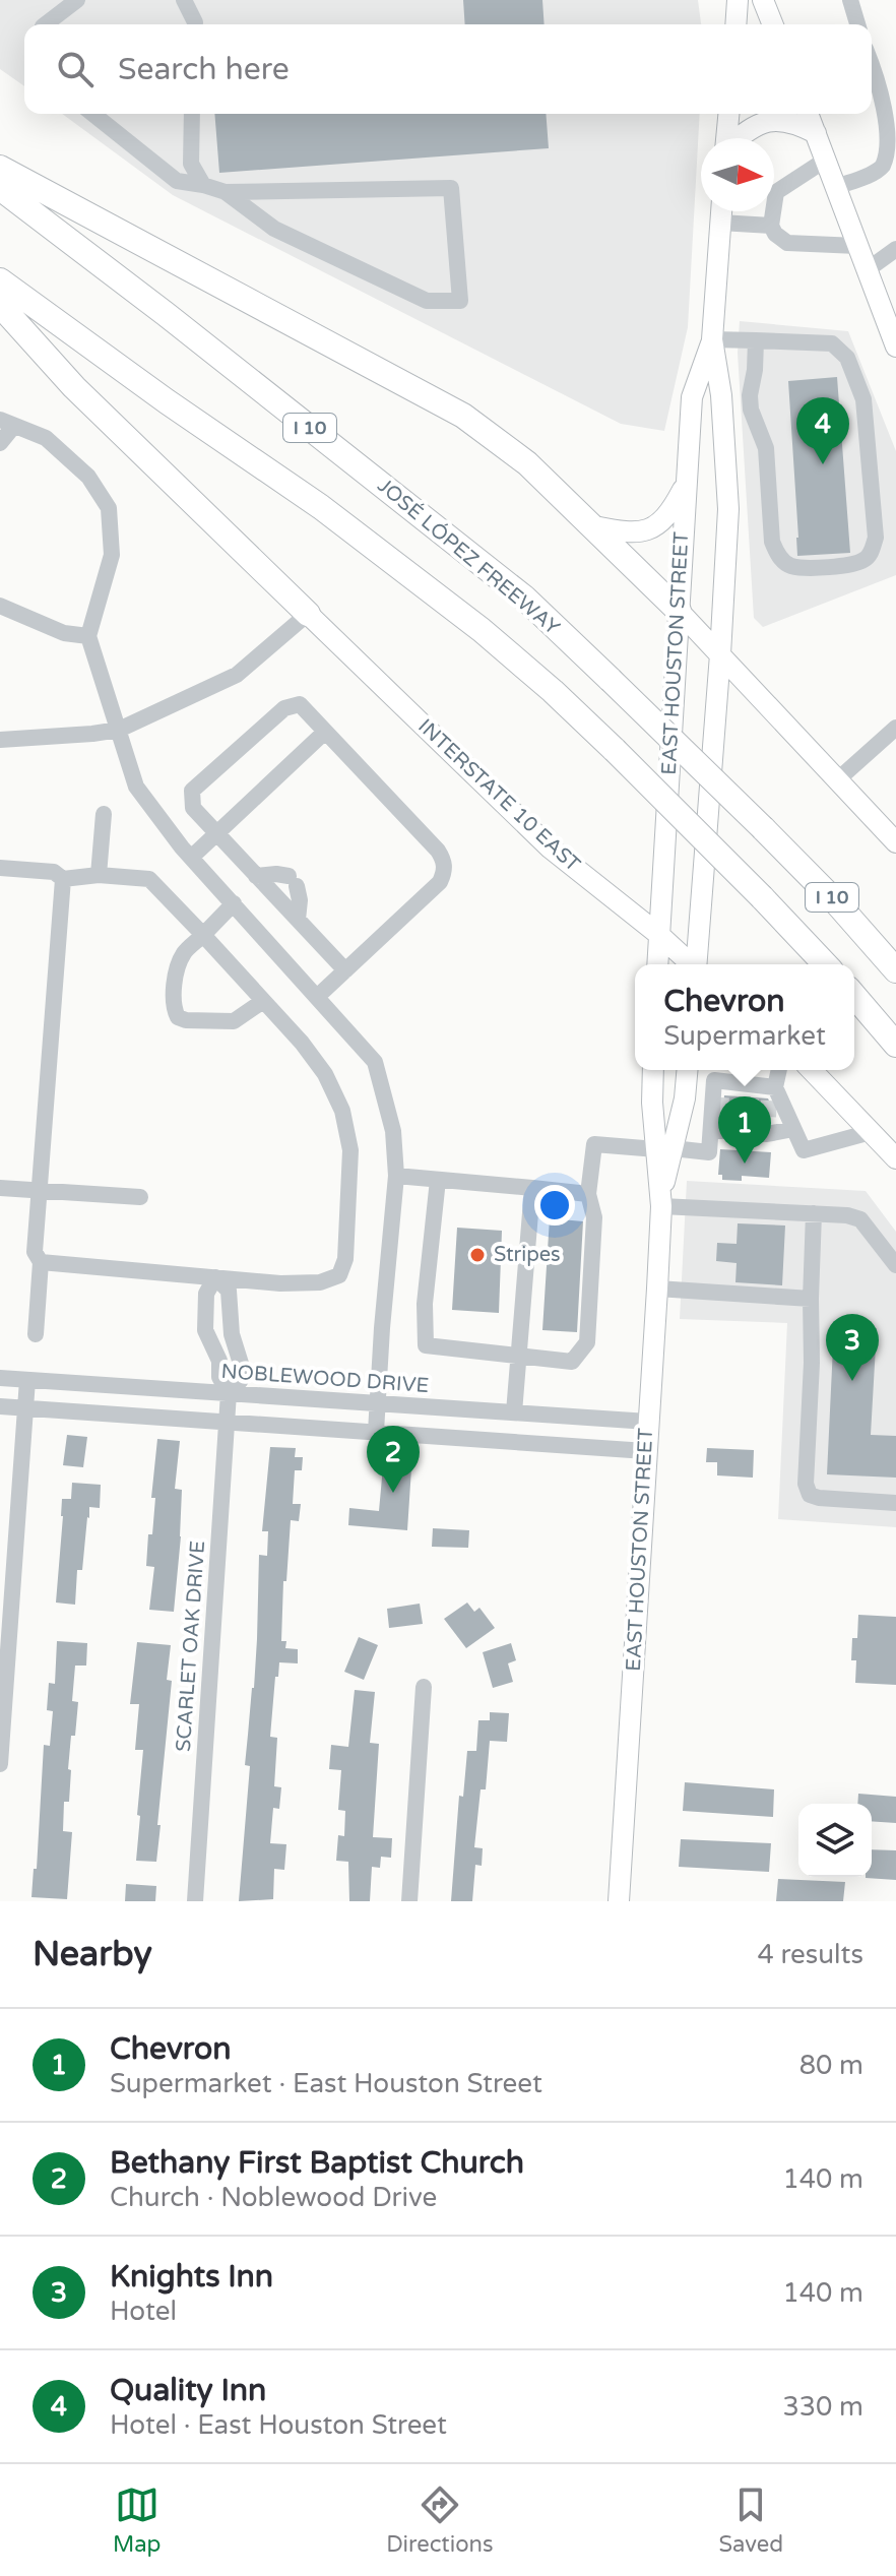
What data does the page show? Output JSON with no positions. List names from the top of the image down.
{
  "streets": {
    "highway": ["I 10", "JOSÉ LÓPEZ FREEWAY"],
    "main road": ["EAST HOUSTON STREET", "INTERSTATE 10 EAST"],
    "street": ["NOBLEWOOD DRIVE", "SCARLET OAK DRIVE"]
  },
  "crossings": [
    ["EAST HOUSTON STREET", "INTERSTATE 10 EAST"],
    ["EAST HOUSTON STREET", "NOBLEWOOD DRIVE"],
    ["NOBLEWOOD DRIVE", "SCARLET OAK DRIVE"]
  ],
  "places": ["Stripes"],
  "north": "right",
  "page": {
    "search": "Search here",
    "pins": [
      "4",
      "1",
      "3",
      "2"
    ],
    "popup": ["Chevron", "Supermarket"],
    "heading": ["Nearby", "4 results"],
    "list": [
      {
        "mark": "1",
        "name": "Chevron",
        "note": "Supermarket · East Houston Street",
        "value": "80 m"
      },
      {
        "mark": "2",
        "name": "Bethany First Baptist Church",
        "note": "Church · Noblewood Drive",
        "value": "140 m"
      },
      {
        "mark": "3",
        "name": "Knights Inn",
        "note": "Hotel",
        "value": "140 m"
      },
      {
        "mark": "4",
        "name": "Quality Inn",
        "note": "Hotel · East Houston Street",
        "value": "330 m"
      }
    ],
    "nav": ["Map", "Directions", "Saved"]
  }
}
